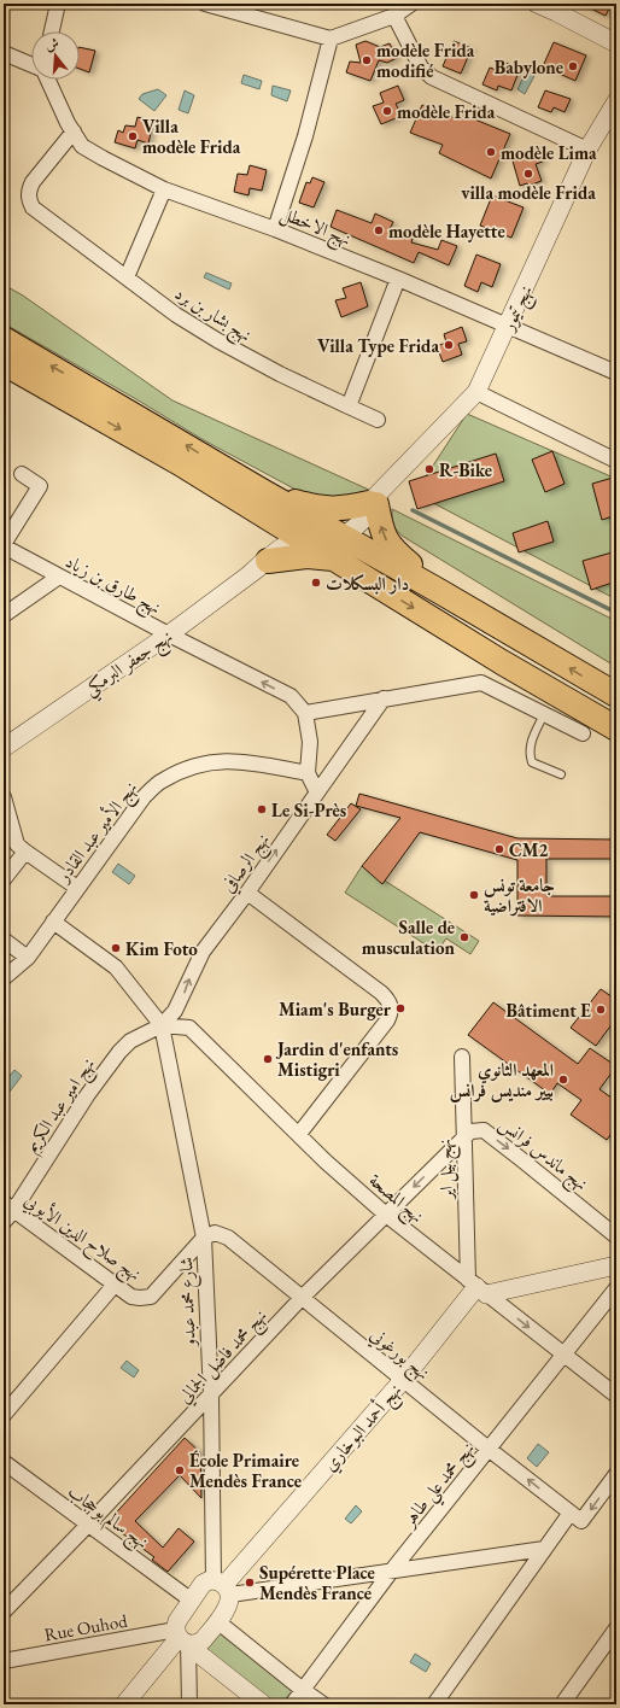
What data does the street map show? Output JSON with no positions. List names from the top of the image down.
{
  "streets": {
    "street": [
      "نهج الاخطل",
      "نهج تيمور",
      "نهج بشار بن برد",
      "نهج طارق بن زياد",
      "نهج جعفر البرمكي",
      "نهج الأمير عبد القادر",
      "نهج الرصافي",
      "نهج امير عبد الكريم",
      "نهج ماندس فرانس",
      "نهج بيل اير",
      "نهج المصحة",
      "نهج صلاح الدين الأيوبي",
      "شارع محمد عبدو",
      "نهج بورغوني",
      "نهج محمد فاضل الجمالي",
      "نهج أحمد البوخاري",
      "نهج محمد علي طاهر",
      "نهج سالم بوحجاب",
      "Rue Ouhod"
    ]
  },
  "crossings": [
    ["نهج الاخطل", "نهج تيمور"],
    ["نهج الاخطل", "نهج بشار بن برد"],
    ["نهج تيمور", "نهج جعفر البرمكي"],
    ["نهج طارق بن زياد", "نهج جعفر البرمكي"],
    ["نهج الرصافي", "نهج امير عبد الكريم"],
    ["نهج الرصافي", "نهج المصحة"],
    ["نهج الرصافي", "شارع محمد عبدو"],
    ["نهج امير عبد الكريم", "نهج المصحة"],
    ["نهج امير عبد الكريم", "نهج صلاح الدين الأيوبي"],
    ["نهج امير عبد الكريم", "شارع محمد عبدو"],
    ["نهج ماندس فرانس", "نهج بيل اير"],
    ["نهج بيل اير", "نهج المصحة"],
    ["نهج بيل اير", "نهج أحمد البوخاري"],
    ["نهج المصحة", "شارع محمد عبدو"],
    ["نهج المصحة", "نهج محمد فاضل الجمالي"],
    ["نهج المصحة", "نهج أحمد البوخاري"],
    ["نهج المصحة", "نهج محمد علي طاهر"],
    ["نهج صلاح الدين الأيوبي", "شارع محمد عبدو"],
    ["نهج صلاح الدين الأيوبي", "نهج بورغوني"],
    ["شارع محمد عبدو", "نهج بورغوني"],
    ["شارع محمد عبدو", "نهج محمد فاضل الجمالي"],
    ["شارع محمد عبدو", "نهج أحمد البوخاري"],
    ["نهج بورغوني", "نهج محمد فاضل الجمالي"],
    ["نهج بورغوني", "نهج أحمد البوخاري"],
    ["نهج بورغوني", "نهج محمد علي طاهر"],
    ["نهج محمد فاضل الجمالي", "نهج سالم بوحجاب"]
  ],
  "one_way": ["نهج طارق بن زياد", "نهج الرصافي", "نهج ماندس فرانس"],
  "places": [
    "modèle Frida modifié",
    "Babylone",
    "modèle Frida",
    "Villa modèle Frida",
    "modèle Lima",
    "villa modèle Frida",
    "modèle Hayette",
    "Villa Type Frida",
    "R-Bike",
    "دار البسكلات",
    "Le Si-Près",
    "CM2",
    "جامعة تونس الافتراضية",
    "Salle de musculation",
    "Kim Foto",
    "Miam's Burger",
    "Bâtiment E",
    "Jardin d'enfants Mistigri",
    "المعهد الثانوي بيير منديس فرانس",
    "École Primaire Mendès France",
    "Supérette Place Mendès France"
  ],
  "north": "top"
}
